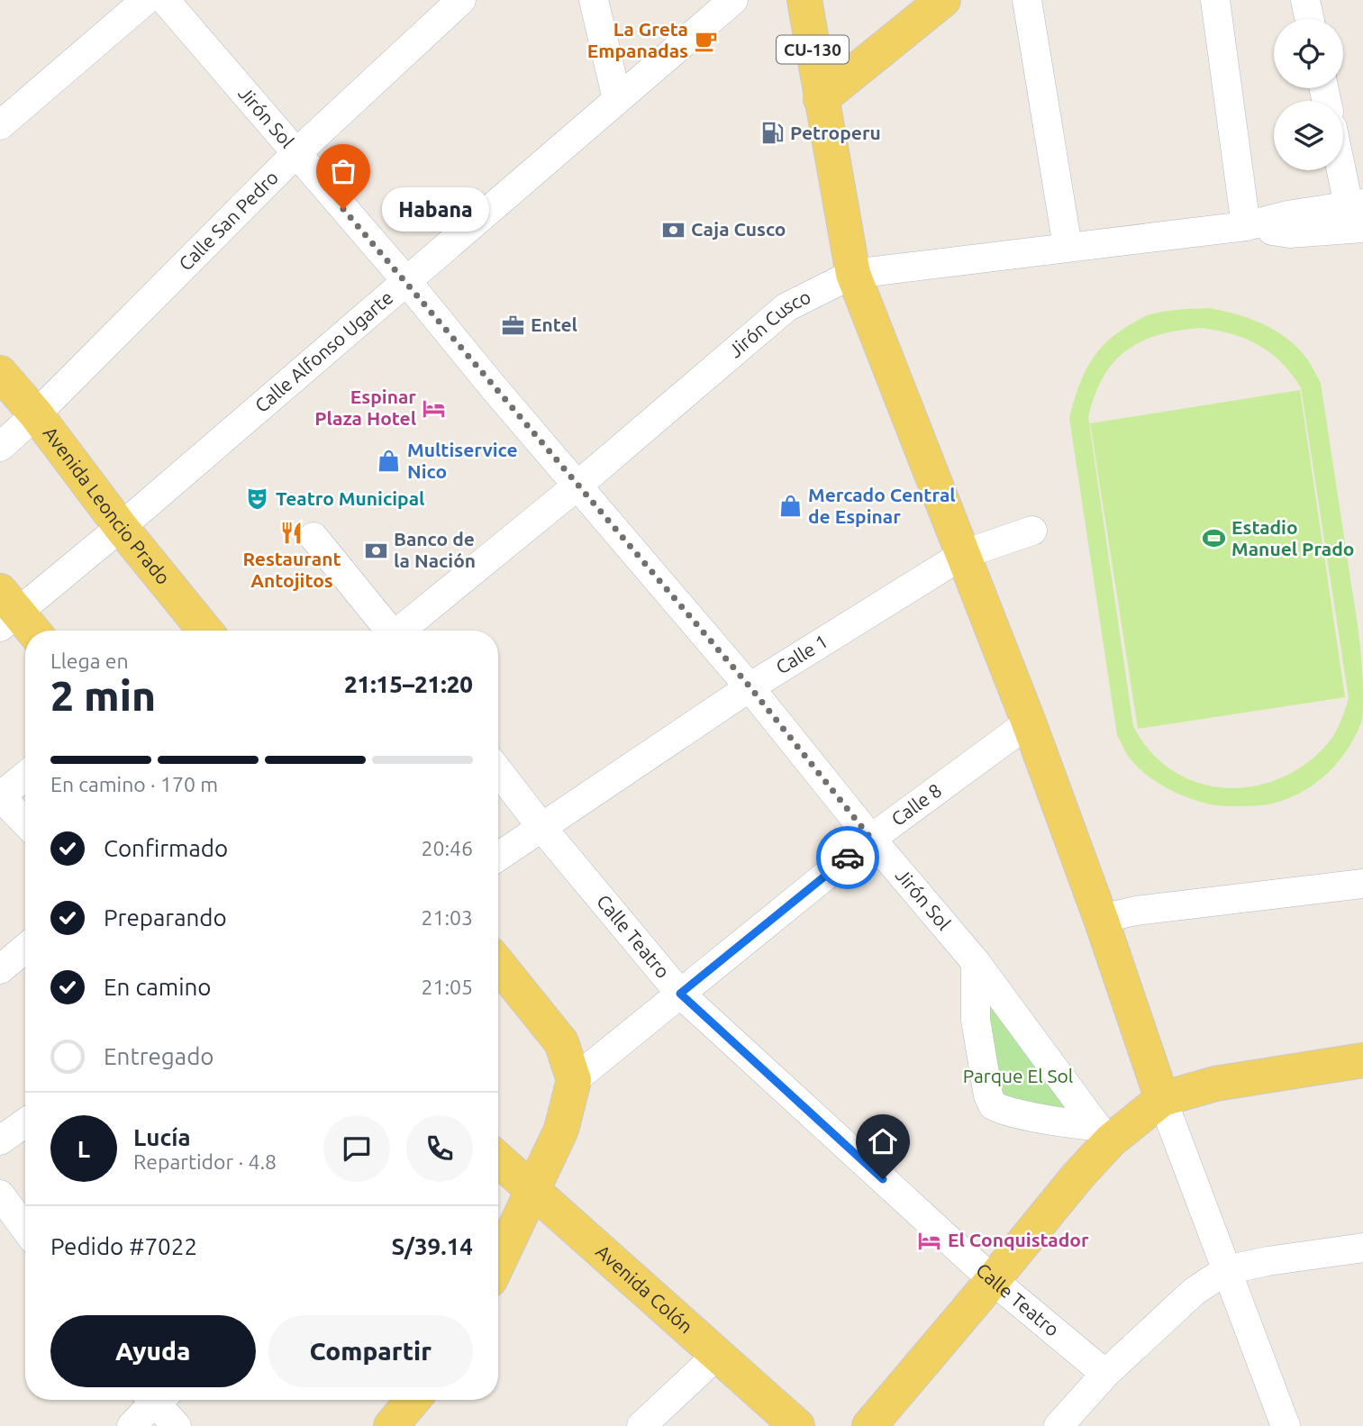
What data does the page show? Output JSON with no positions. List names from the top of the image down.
{
  "streets": {
    "main road": ["CU-130", "Avenida Leoncio Prado", "Avenida Colón"],
    "street": [
      "Jirón Sol",
      "Calle San Pedro",
      "Jirón Cusco",
      "Calle Alfonso Ugarte",
      "Calle 1",
      "Calle 8",
      "Calle Teatro"
    ]
  },
  "crossings": [
    ["Jirón Sol", "Calle San Pedro"],
    ["Jirón Sol", "Jirón Cusco"],
    ["Jirón Sol", "Calle Alfonso Ugarte"],
    ["Jirón Sol", "Calle 1"],
    ["Jirón Sol", "Calle 8"],
    ["Calle San Pedro", "Avenida Leoncio Prado"],
    ["Calle Alfonso Ugarte", "Avenida Leoncio Prado"],
    ["Calle 1", "Calle Teatro"],
    ["Calle 8", "Calle Teatro"]
  ],
  "parks": ["Parque El Sol"],
  "places": {
    "cafe": ["La Greta Empanadas"],
    "fuel station": ["Petroperu"],
    "other": ["Habana"],
    "bank": ["Caja Cusco", "Banco de la Nación"],
    "office": ["Entel"],
    "hotel": ["Espinar Plaza Hotel", "El Conquistador"],
    "shop": ["Multiservice Nico", "Mercado Central de Espinar"],
    "theatre": ["Teatro Municipal"],
    "restaurant": ["Restaurant Antojitos"],
    "sports": ["Estadio Manuel Prado"]
  },
  "page": {
    "bubble": "Habana",
    "heading": ["2 min", "Llega en", "21:15–21:20"],
    "panel": [
      "Lucía",
      "Repartidor · 4.8",
      "Pedido #7022",
      "S/39.14"
    ],
    "bar": "En camino · 170 m",
    "list": [
      ["Confirmado", "20:46"],
      ["Preparando", "21:03"],
      ["En camino", "21:05"],
      "Entregado"
    ],
    "round": "L",
    "buttons": ["Ayuda", "Compartir"]
  }
}
